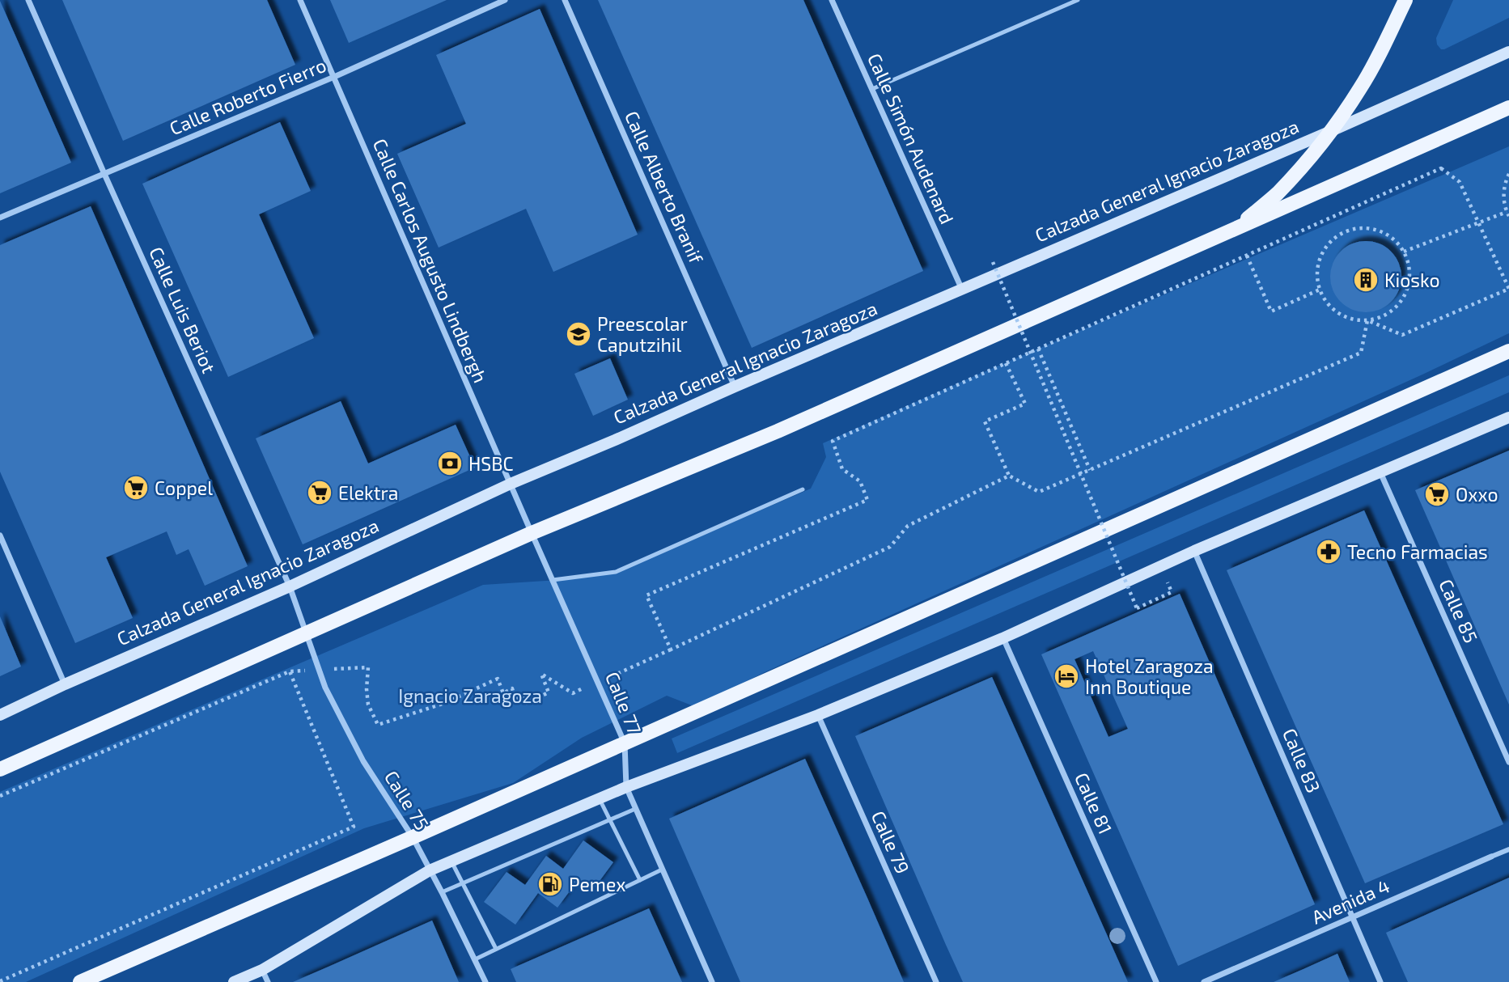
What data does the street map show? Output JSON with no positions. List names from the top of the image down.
{
  "streets": {
    "main road": ["Calzada General Ignacio Zaragoza"],
    "street": [
      "Calle Roberto Fierro",
      "Calle Simón Audenard",
      "Calle Alberto Branif",
      "Calle Carlos Augusto Lindbergh",
      "Calle Luis Beriot",
      "Calle 85",
      "Calle 77",
      "Calle 83",
      "Calle 75",
      "Calle 81",
      "Calle 79",
      "Avenida 4"
    ]
  },
  "crossings": [
    ["Calle Roberto Fierro", "Calle Carlos Augusto Lindbergh"],
    ["Calle Roberto Fierro", "Calle Luis Beriot"],
    ["Calle Simón Audenard", "Calzada General Ignacio Zaragoza"],
    ["Calzada General Ignacio Zaragoza", "Calle Alberto Branif"],
    ["Calzada General Ignacio Zaragoza", "Calle Carlos Augusto Lindbergh"],
    ["Calzada General Ignacio Zaragoza", "Calle Luis Beriot"],
    ["Calle Carlos Augusto Lindbergh", "Calle 77"],
    ["Calle Luis Beriot", "Calle 75"],
    ["Calle 83", "Avenida 4"]
  ],
  "parks": ["Ignacio Zaragoza"],
  "places": {
    "building": ["Kiosko"],
    "school or university": ["Preescolar Caputzihil"],
    "bank": ["HSBC"],
    "supermarket": ["Coppel", "Elektra", "Oxxo"],
    "pharmacy": ["Tecno Farmacias"],
    "hotel": ["Hotel Zaragoza Inn Boutique"],
    "fuel station": ["Pemex"]
  }
}
